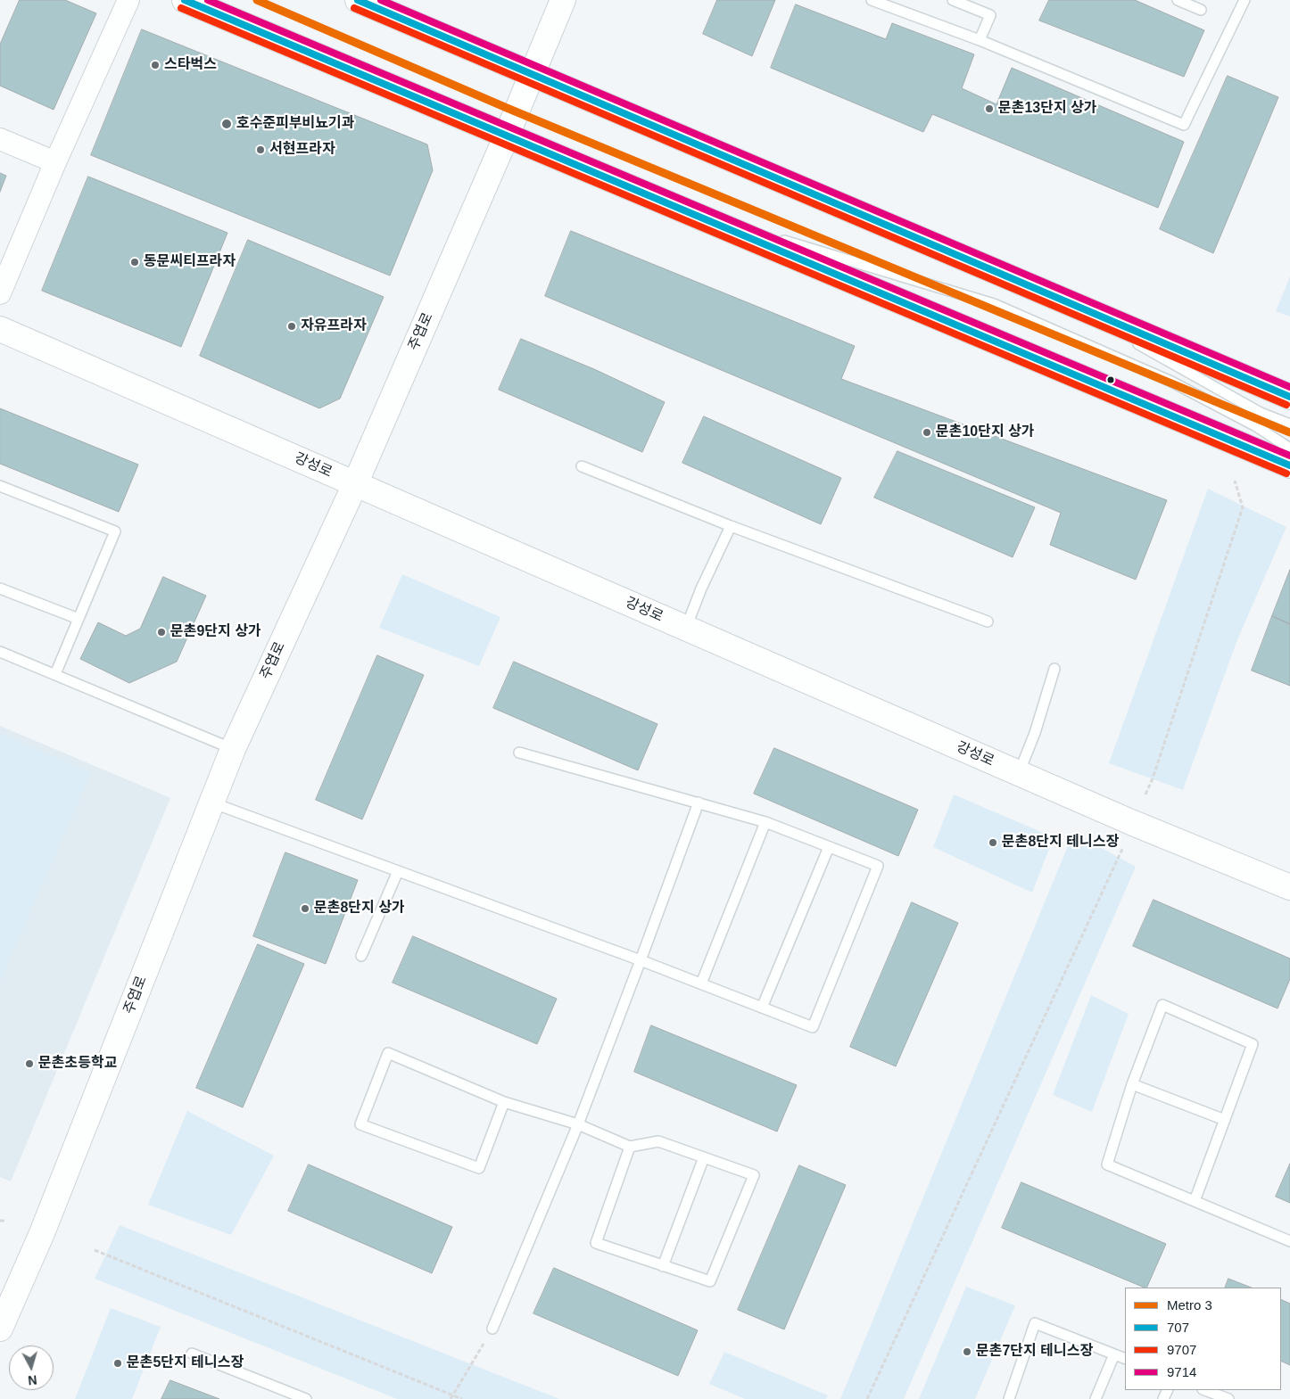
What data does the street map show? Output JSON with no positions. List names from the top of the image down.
{
  "streets": {
    "street": ["주엽로", "강성로"]
  },
  "crossings": [
    ["주엽로", "강성로"]
  ],
  "places": [
    "스타벅스",
    "문촌13단지 상가",
    "호수준피부비뇨기과",
    "서현프라자",
    "동문씨티프라자",
    "자유프라자",
    "문촌10단지 상가",
    "문촌9단지 상가",
    "문촌8단지 테니스장",
    "문촌8단지 상가",
    "문촌초등학교",
    "문촌7단지 테니스장",
    "문촌5단지 테니스장"
  ],
  "lines": [
    "metro line 3",
    "transit line 707",
    "transit line 9714",
    "transit line 9707"
  ],
  "legend": [
    "Metro 3",
    "707",
    "9707",
    "9714"
  ],
  "north": "bottom"
}
